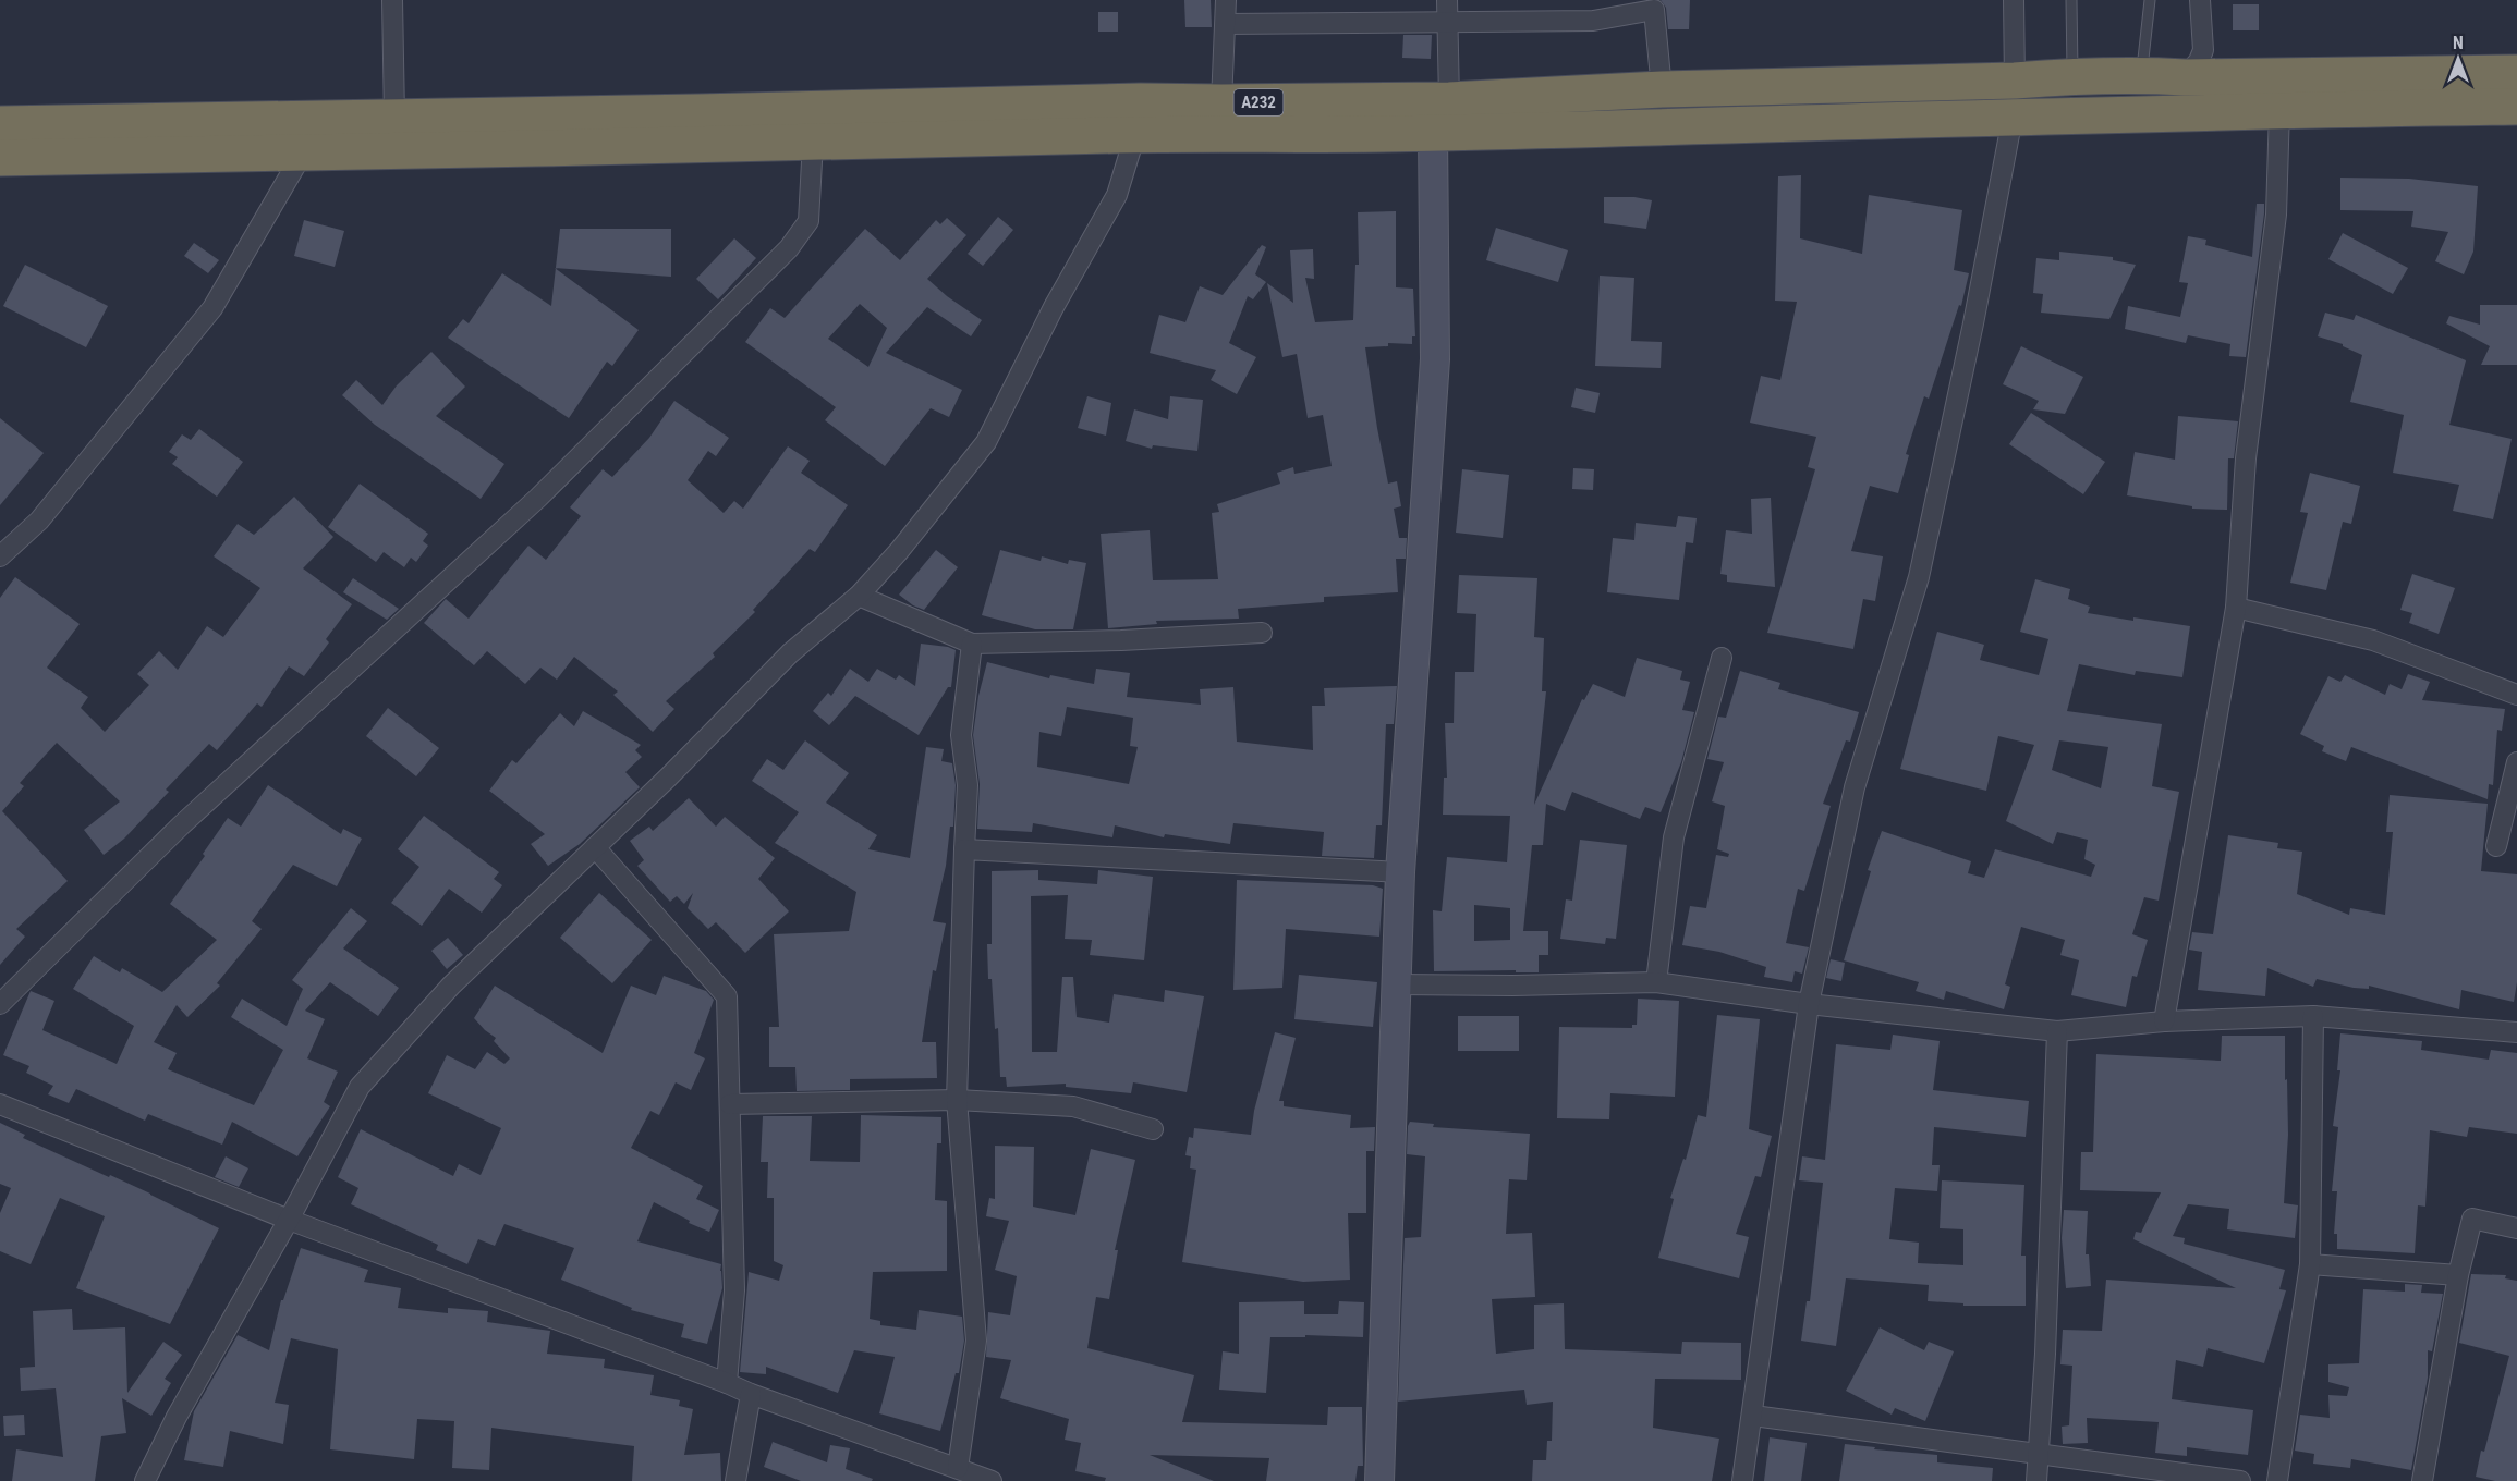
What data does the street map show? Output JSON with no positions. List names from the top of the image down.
{
  "streets": {
    "highway": ["A232"]
  },
  "north": "top"
}
